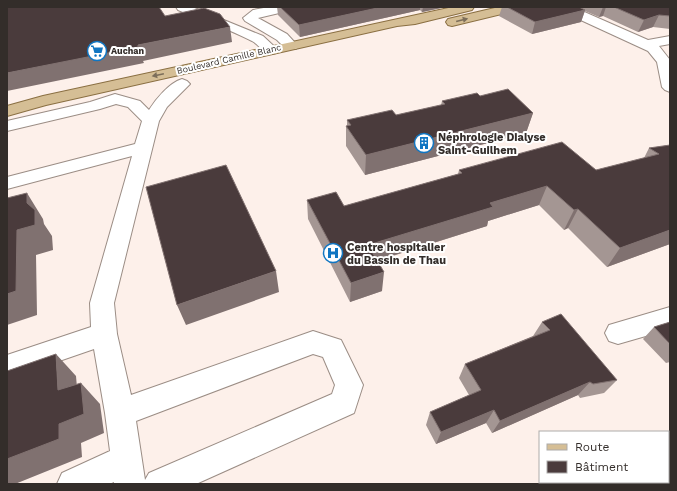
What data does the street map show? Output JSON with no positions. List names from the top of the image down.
{
  "streets": {
    "main road": ["Boulevard Camille Blanc"]
  },
  "places": {
    "supermarket": ["Auchan"],
    "building": ["Néphrologie Dialyse Saint-Guilhem"],
    "hospital": ["Centre hospitalier du Bassin de Thau"]
  },
  "legend": ["Route", "Bâtiment"]
}
